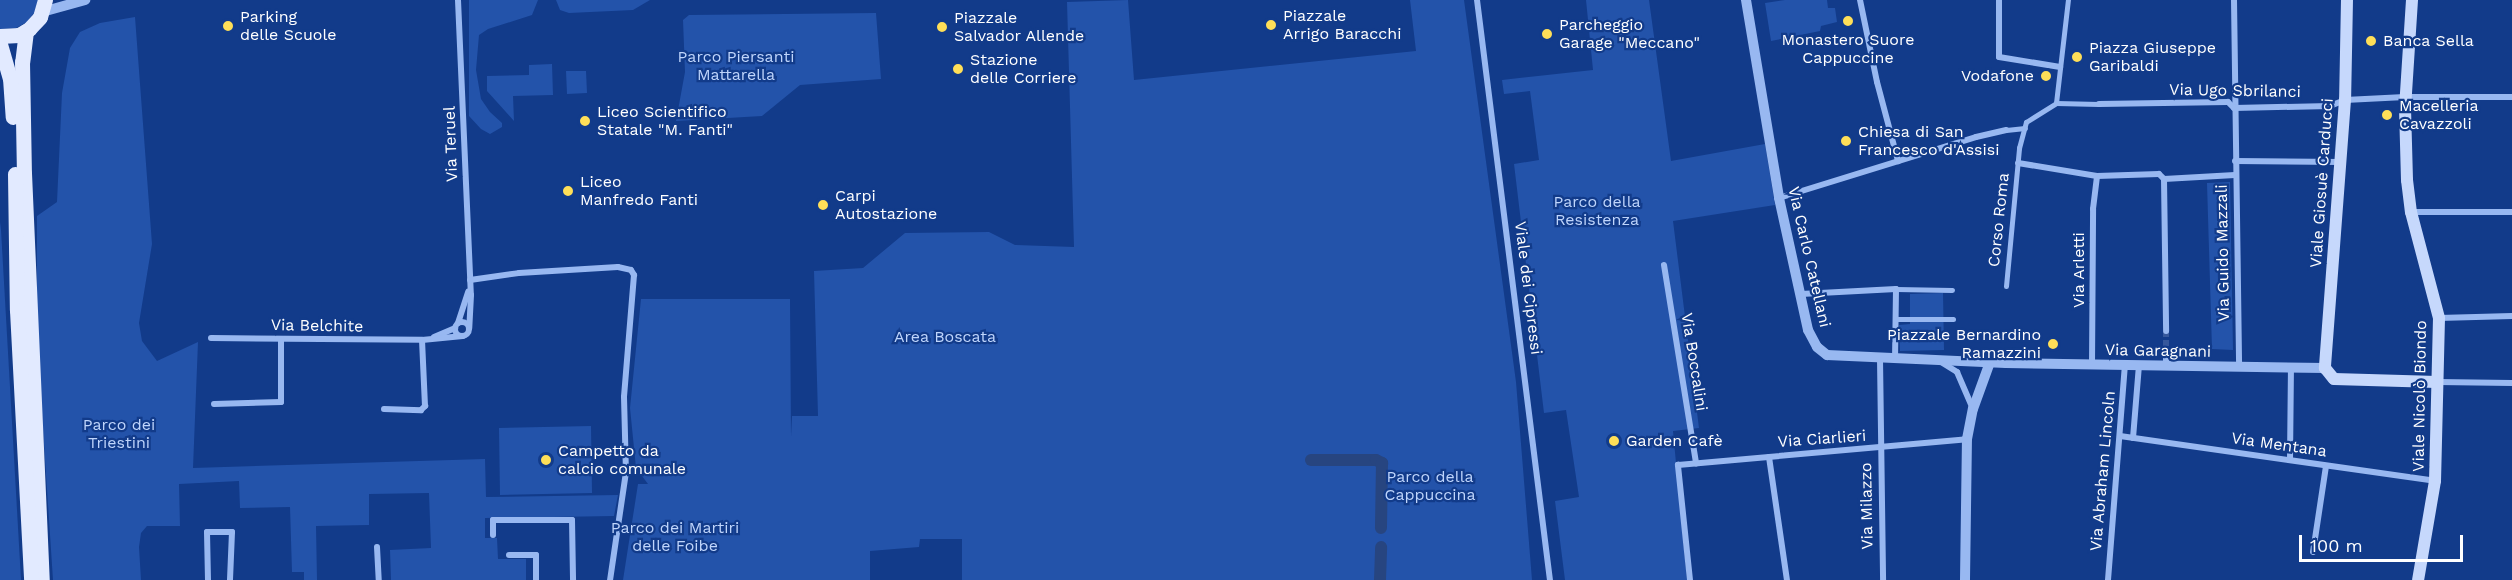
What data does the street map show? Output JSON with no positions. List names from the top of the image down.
{
  "streets": {
    "main road": ["Viale Giosuè Carducci", "Viale Nicolò Biondo"],
    "street": [
      "Via Ugo Sbrilanci",
      "Via Teruel",
      "Corso Roma",
      "Via Guido Mazzali",
      "Via Carlo Catellani",
      "Via Arletti",
      "Viale dei Cipressi",
      "Via Belchite",
      "Via Garagnani",
      "Via Boccalini",
      "Via Ciarlieri",
      "Via Mentana",
      "Via Abraham Lincoln",
      "Via Milazzo"
    ]
  },
  "crossings": [
    ["Via Ugo Sbrilanci", "Viale Giosuè Carducci"],
    ["Via Ugo Sbrilanci", "Via Guido Mazzali"],
    ["Via Ugo Sbrilanci", "Viale Nicolò Biondo"],
    ["Viale Giosuè Carducci", "Via Garagnani"],
    ["Via Guido Mazzali", "Via Garagnani"],
    ["Via Carlo Catellani", "Via Garagnani"],
    ["Via Carlo Catellani", "Via Milazzo"],
    ["Via Arletti", "Via Garagnani"],
    ["Via Garagnani", "Via Abraham Lincoln"],
    ["Via Boccalini", "Via Ciarlieri"],
    ["Viale Nicolò Biondo", "Via Mentana"],
    ["Via Ciarlieri", "Via Milazzo"],
    ["Via Mentana", "Via Abraham Lincoln"]
  ],
  "parks": [
    "Parco Piersanti Mattarella",
    "Parco della Resistenza",
    "Area Boscata",
    "Parco dei Triestini",
    "Parco della Cappuccina",
    "Parco dei Martiri delle Foibe"
  ],
  "places": [
    "Monastero Suore Cappuccine",
    "Piazzale Arrigo Baracchi",
    "Parking delle Scuole",
    "Piazzale Salvador Allende",
    "Parcheggio Garage \"Meccano\"",
    "Banca Sella",
    "Piazza Giuseppe Garibaldi",
    "Stazione delle Corriere",
    "Vodafone",
    "Macelleria Cavazzoli",
    "Liceo Scientifico Statale \"M. Fanti\"",
    "Chiesa di San Francesco d'Assisi",
    "Liceo Manfredo Fanti",
    "Carpi Autostazione",
    "Piazzale Bernardino Ramazzini",
    "Garden Cafè",
    "Campetto da calcio comunale"
  ],
  "scale_bar": "100 m"
}
